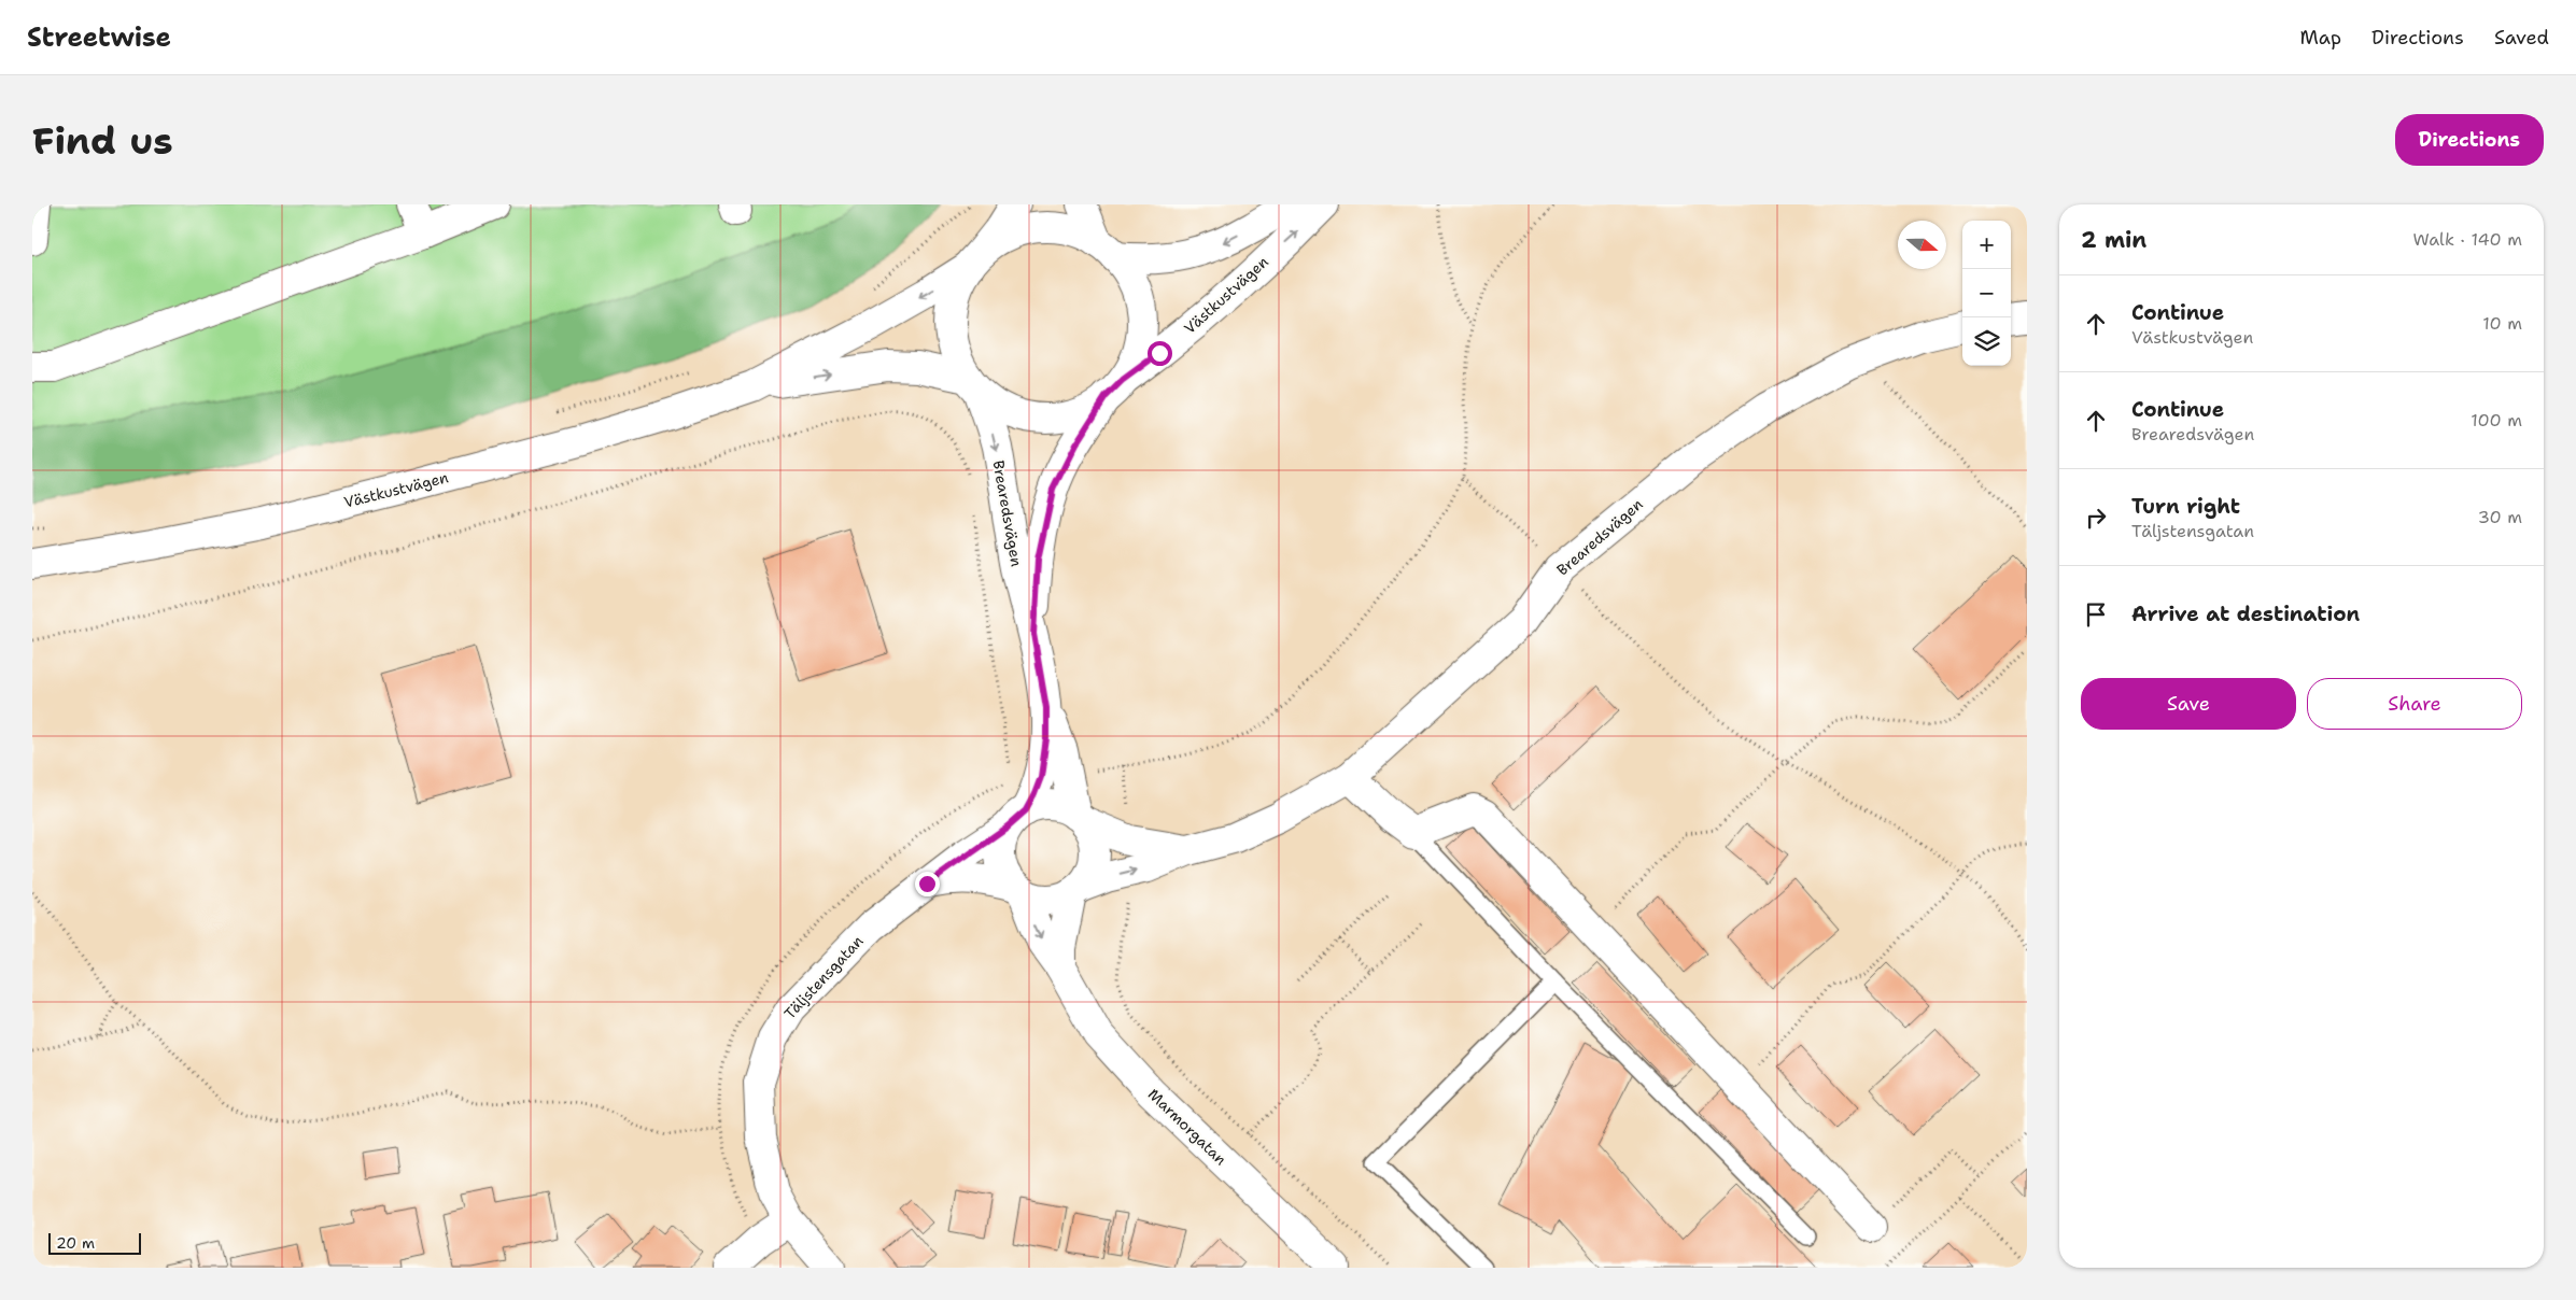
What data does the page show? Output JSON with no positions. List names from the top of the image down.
{
  "streets": {
    "street": [
      "Västkustvägen",
      "Brearedsvägen",
      "Täljstensgatan",
      "Marmorgatan"
    ]
  },
  "crossings": [
    ["Västkustvägen", "Brearedsvägen"],
    ["Brearedsvägen", "Täljstensgatan"],
    ["Brearedsvägen", "Marmorgatan"],
    ["Täljstensgatan", "Marmorgatan"]
  ],
  "scale_bar": "20 m",
  "north": "right",
  "page": {
    "header": "Streetwise",
    "nav": ["Map", "Directions", "Saved"],
    "buttons": [
      "Directions",
      ["Save", "Share"]
    ],
    "title": "Find us",
    "heading": ["2 min", "Walk · 140 m"],
    "map_buttons": ["+", "−"],
    "list": [
      ["Continue", "Västkustvägen", "10 m"],
      ["Continue", "Brearedsvägen", "100 m"],
      ["Turn right", "Täljstensgatan", "30 m"],
      "Arrive at destination"
    ],
    "scale": "20 m"
  }
}
